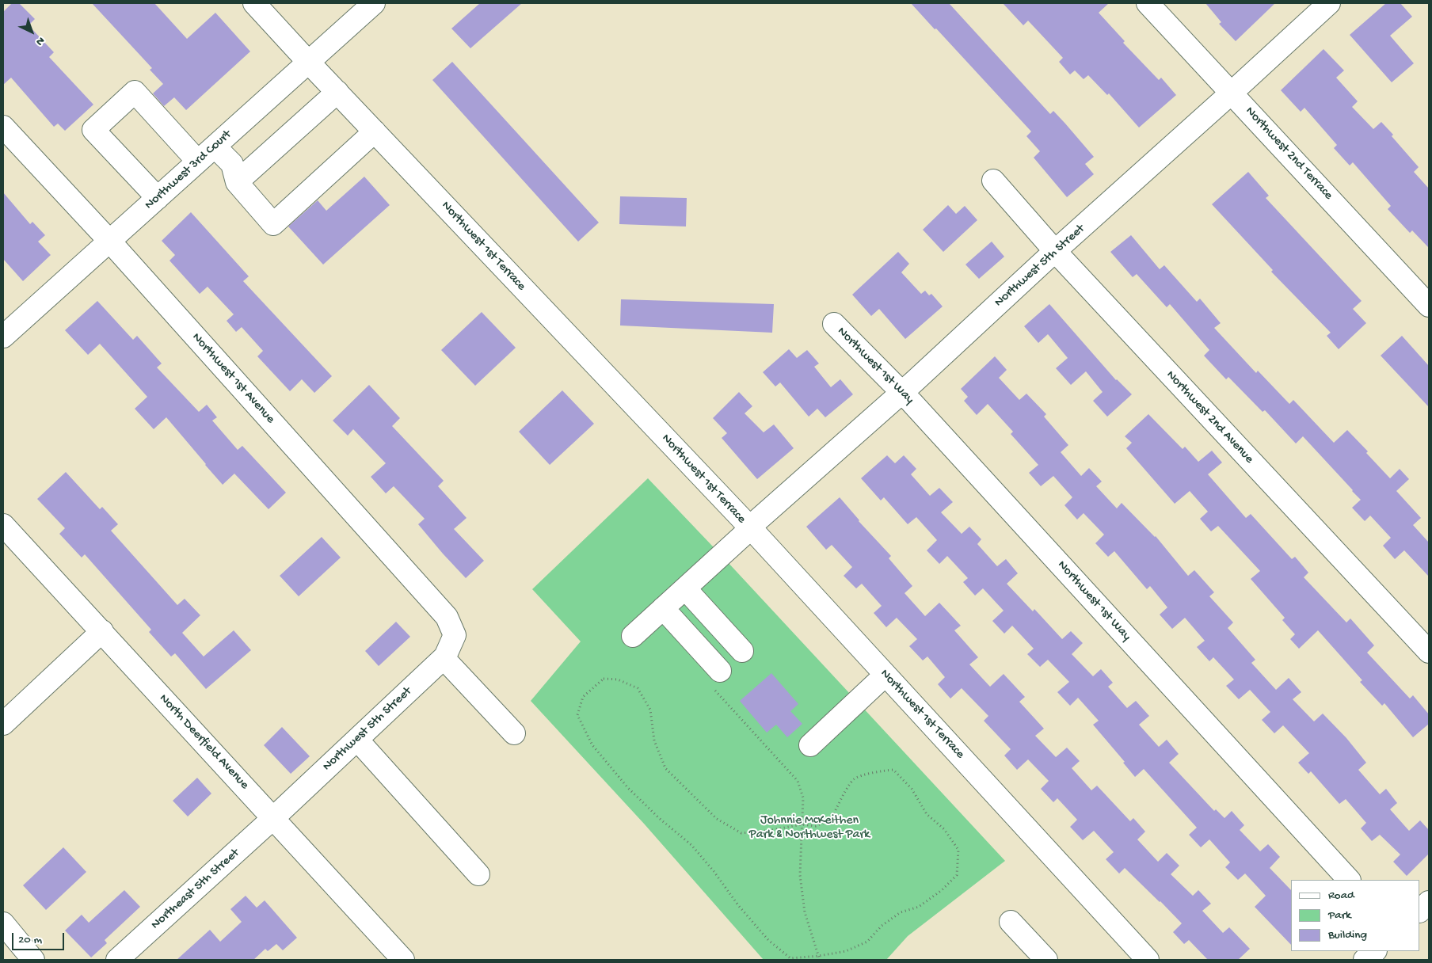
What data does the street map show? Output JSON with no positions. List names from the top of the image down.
{
  "streets": {
    "street": [
      "Northwest 2nd Terrace",
      "Northwest 3rd Court",
      "Northwest 1st Terrace",
      "Northwest 5th Street",
      "Northwest 1st Way",
      "Northwest 1st Avenue",
      "Northwest 2nd Avenue",
      "North Deerfield Avenue",
      "Northeast 5th Street"
    ]
  },
  "crossings": [
    ["Northwest 2nd Terrace", "Northwest 5th Street"],
    ["Northwest 3rd Court", "Northwest 1st Terrace"],
    ["Northwest 3rd Court", "Northwest 1st Avenue"],
    ["Northwest 1st Terrace", "Northwest 5th Street"],
    ["Northwest 5th Street", "Northwest 1st Way"],
    ["Northwest 5th Street", "Northwest 1st Avenue"],
    ["Northwest 5th Street", "Northwest 2nd Avenue"],
    ["Northwest 5th Street", "North Deerfield Avenue"],
    ["Northwest 5th Street", "Northeast 5th Street"],
    ["North Deerfield Avenue", "Northeast 5th Street"]
  ],
  "parks": ["Johnnie McKeithen Park & Northwest Park"],
  "legend": ["Road", "Park", "Building"],
  "scale_bar": "20 m",
  "north": "bottom right"
}
